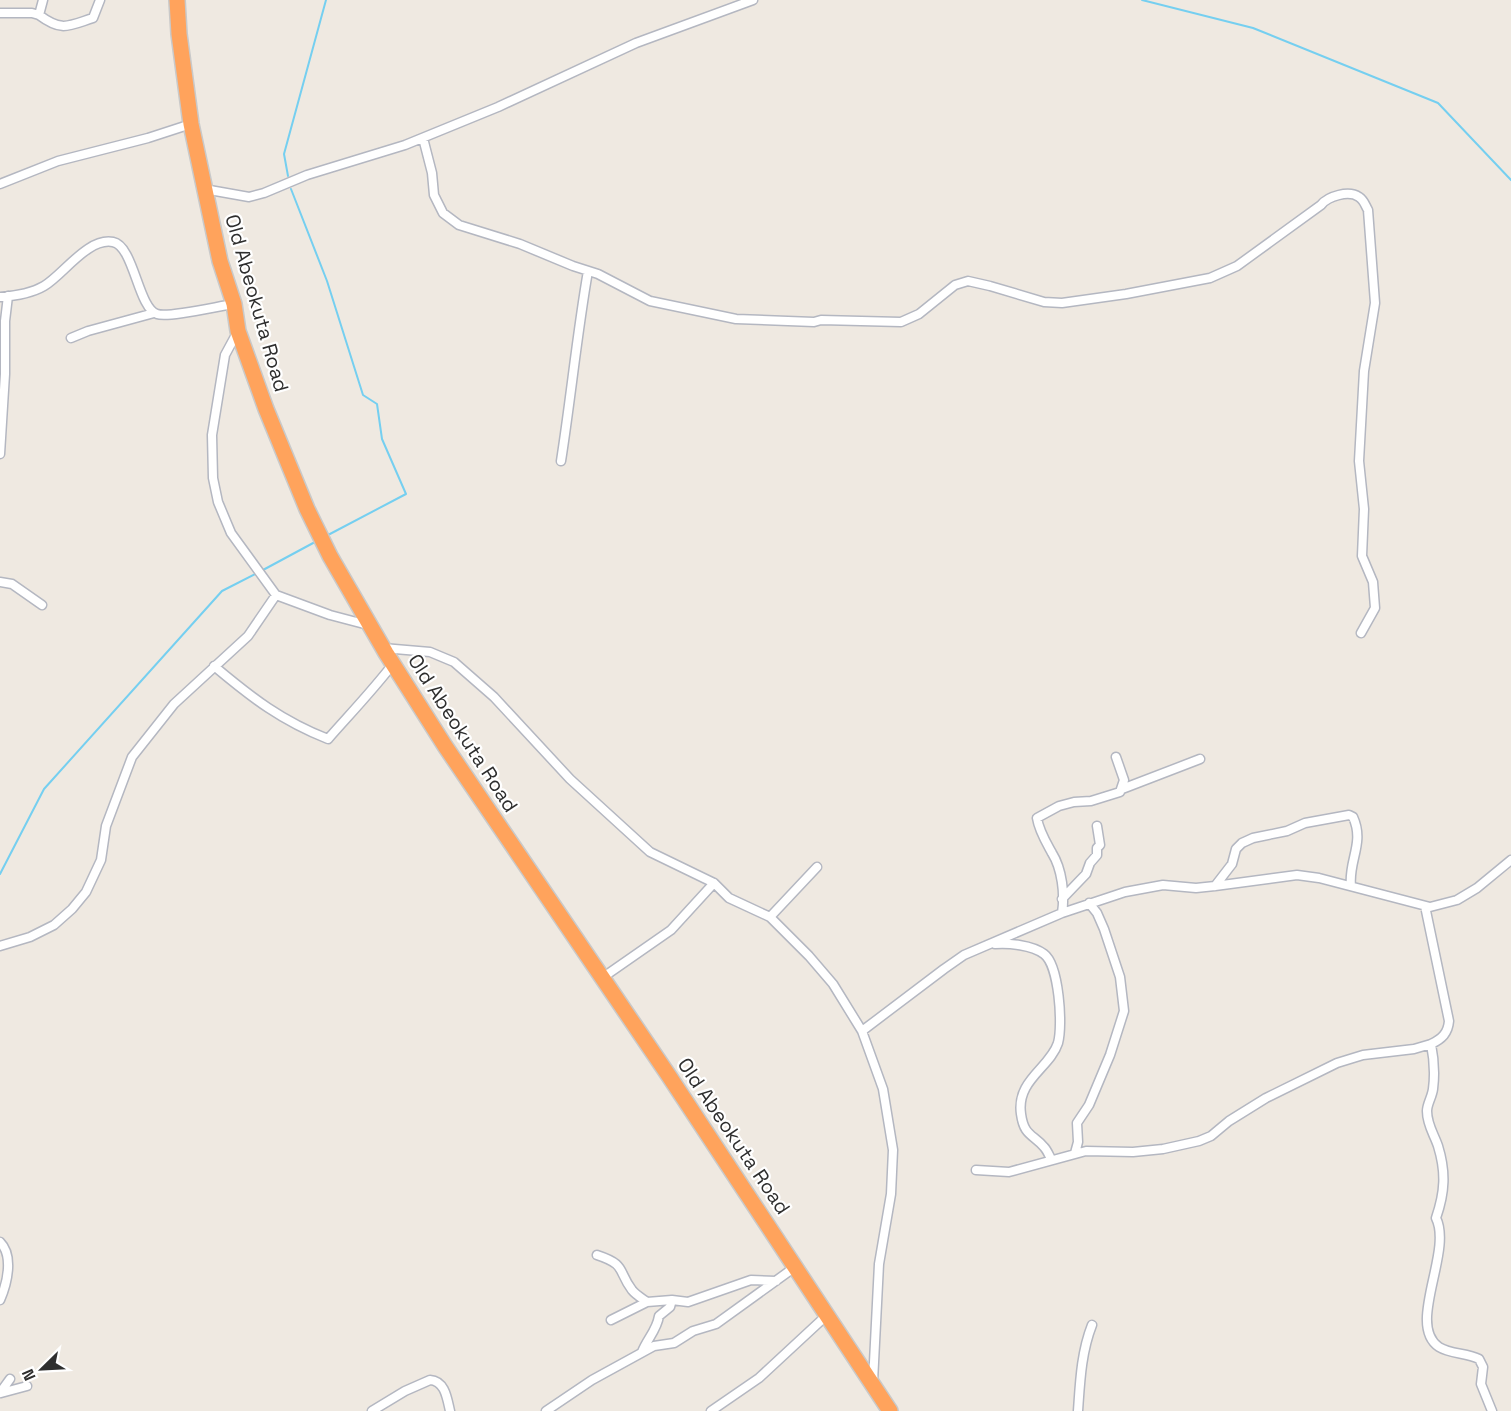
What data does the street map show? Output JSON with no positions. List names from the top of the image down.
{
  "streets": {
    "highway": ["Old Abeokuta Road"]
  },
  "north": "bottom left"
}
